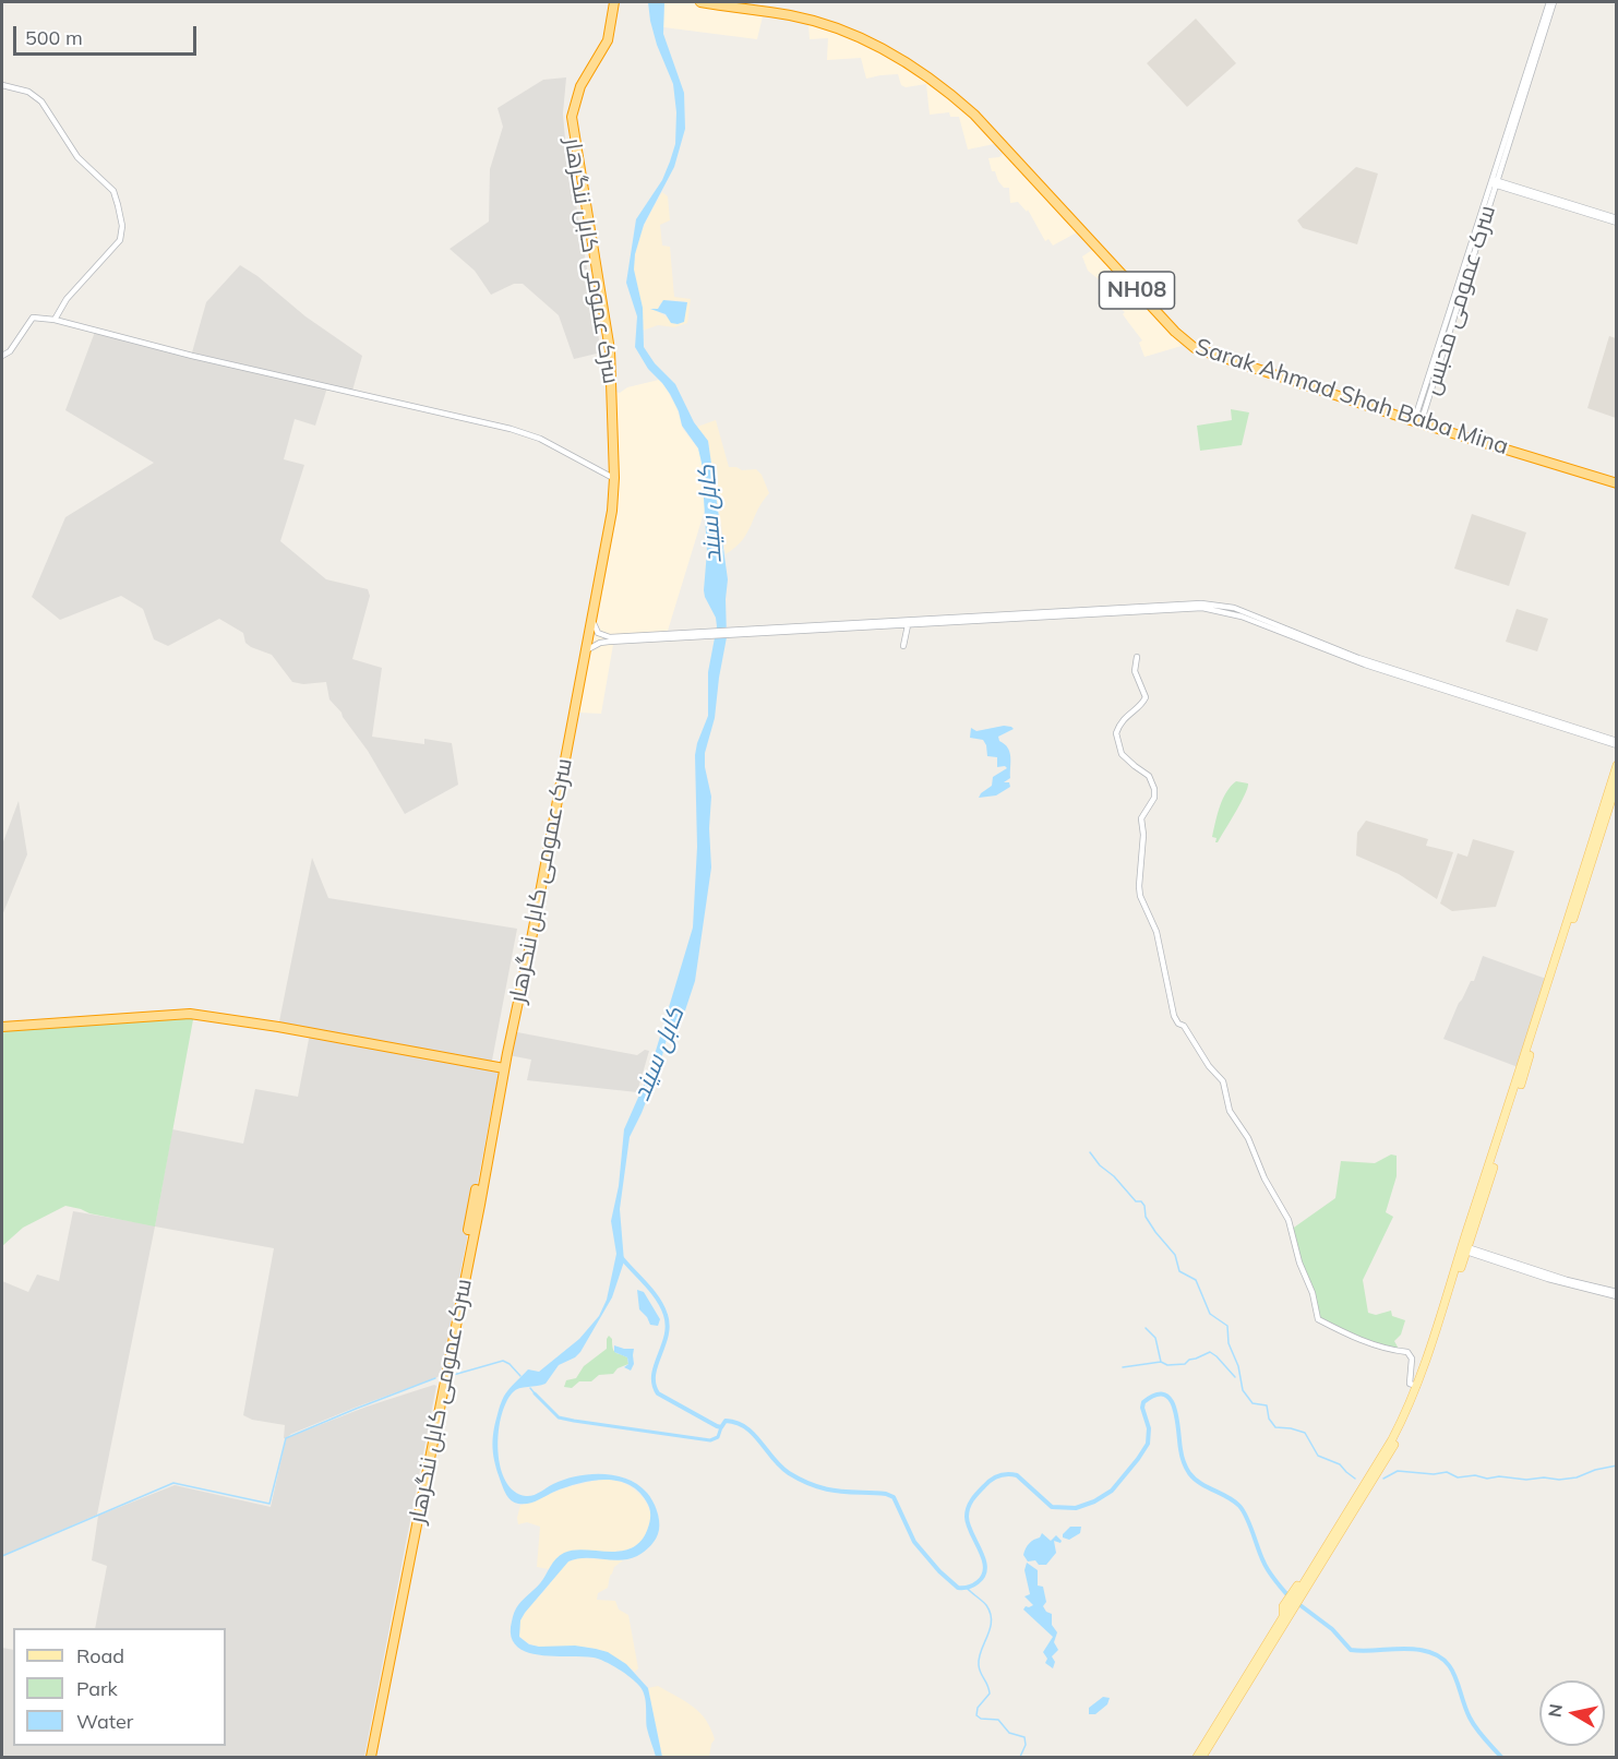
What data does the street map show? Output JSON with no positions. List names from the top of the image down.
{
  "streets": {
    "highway": ["سرک عمومی کابل ننگرهار", "NH08", "Sarak Ahmad Shah Baba Mina"],
    "street": ["سرک عمومی محبس"]
  },
  "crossings": [
    ["NH08", "سرک عمومی محبس"],
    ["NH08", "Sarak Ahmad Shah Baba Mina"]
  ],
  "water": ["کابل سيند"],
  "legend": ["Road", "Park", "Water"],
  "scale_bar": "500 m",
  "north": "left"
}
